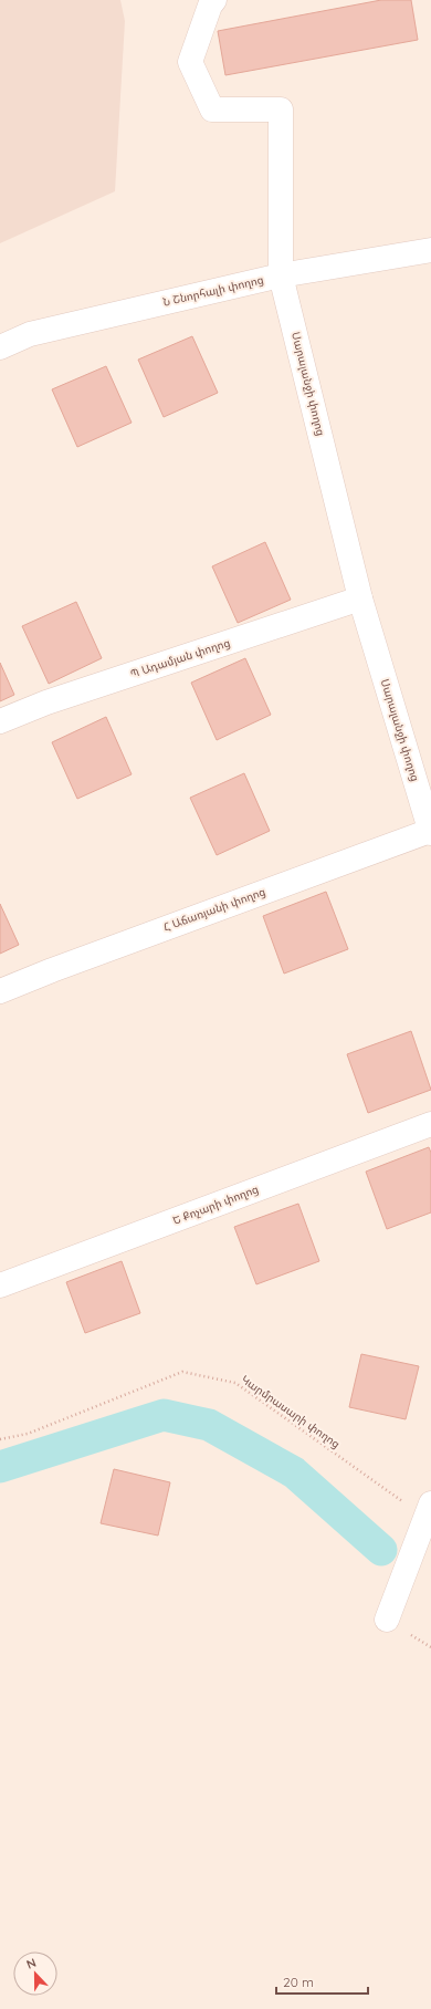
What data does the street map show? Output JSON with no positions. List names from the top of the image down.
{
  "streets": {
    "street": [
      "Ն Շնորհալի փողոց",
      "Սարալանջի փողոց",
      "Պ Ադամյան փողոց",
      "Հ Աճառյանի փողոց",
      "Ե Քոչարի փողոց"
    ],
    "path": ["Կարմրասարի փողոց"]
  },
  "crossings": [
    ["Ն Շնորհալի փողոց", "Սարալանջի փողոց"],
    ["Սարալանջի փողոց", "Պ Ադամյան փողոց"],
    ["Սարալանջի փողոց", "Հ Աճառյանի փողոց"]
  ],
  "scale_bar": "20 m",
  "north": "top"
}
